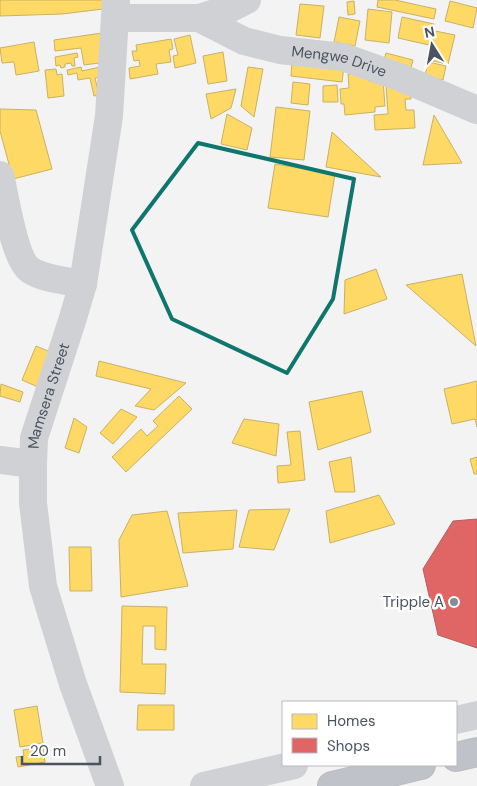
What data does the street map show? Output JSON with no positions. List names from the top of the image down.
{
  "streets": {
    "street": ["Mengwe Drive", "Mamsera Street"]
  },
  "places": ["Tripple A"],
  "legend": ["Homes", "Shops"],
  "scale_bar": "20 m",
  "north": "top"
}
